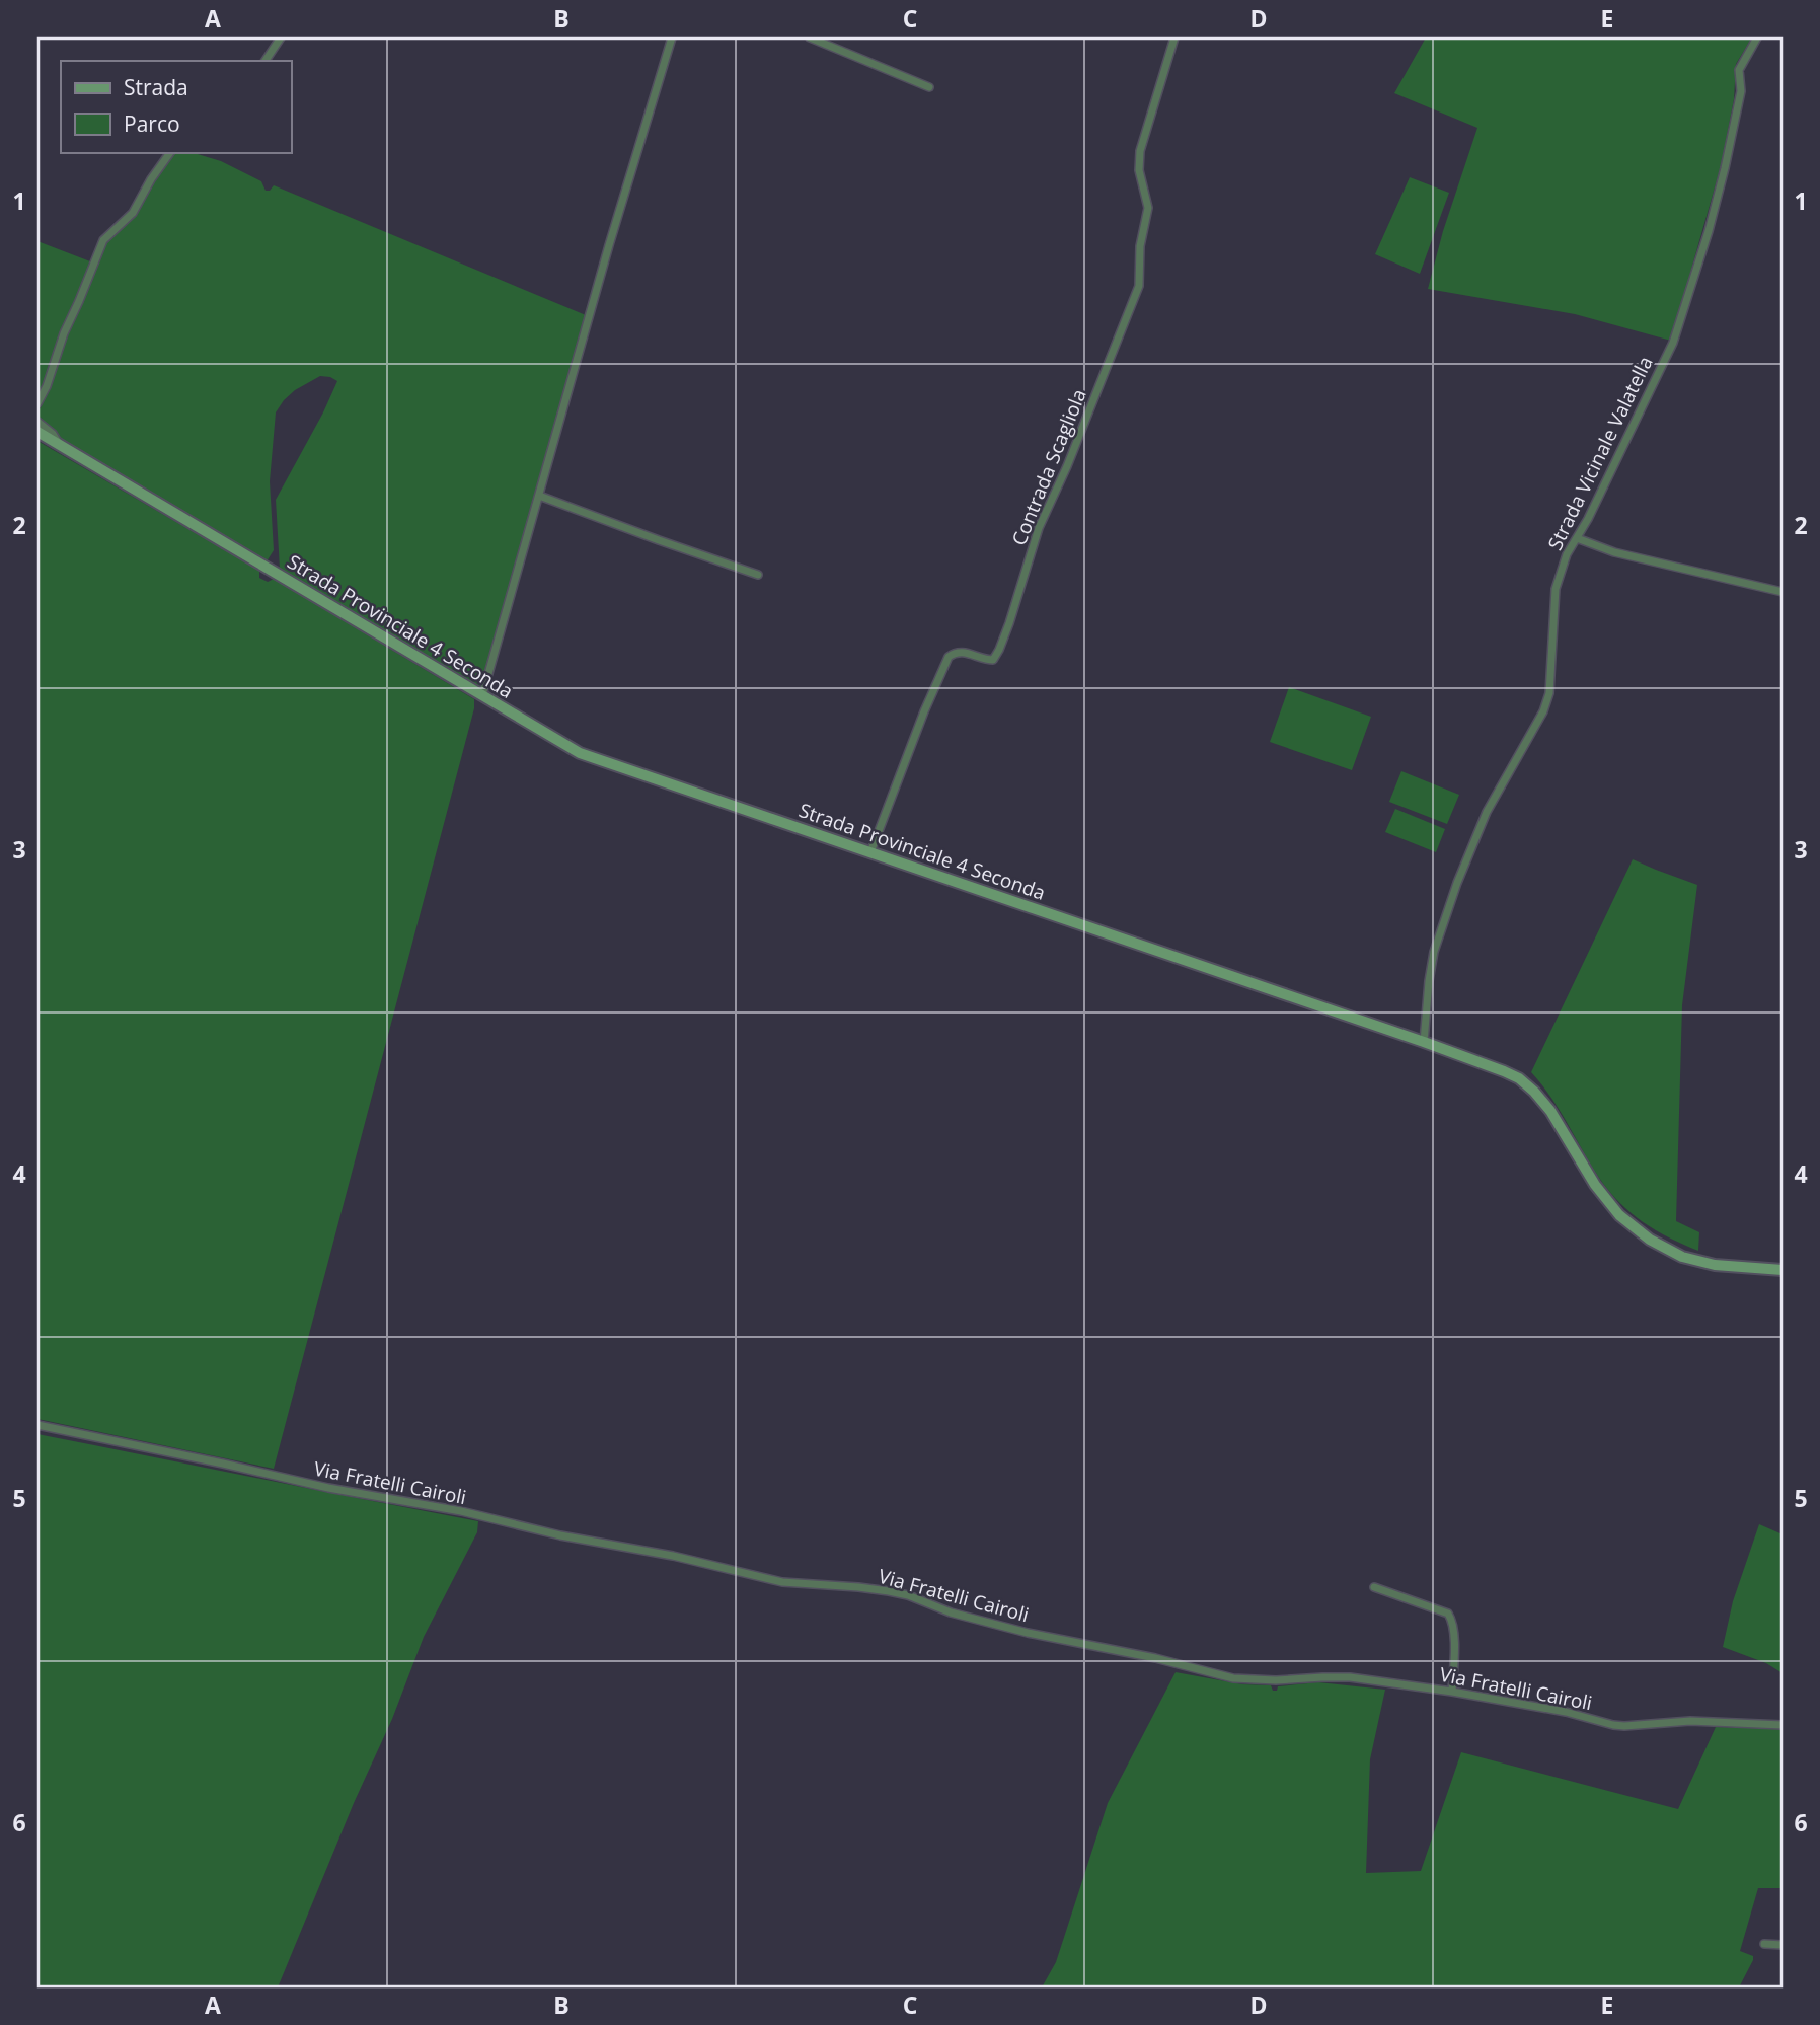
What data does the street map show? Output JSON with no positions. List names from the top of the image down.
{
  "streets": {
    "street": [
      "Strada Vicinale Valatella",
      "Contrada Scagliola",
      "Strada Provinciale 4 Seconda",
      "Via Fratelli Cairoli"
    ]
  },
  "crossings": [
    ["Strada Vicinale Valatella", "Strada Provinciale 4 Seconda"],
    ["Contrada Scagliola", "Strada Provinciale 4 Seconda"]
  ],
  "legend": ["Strada", "Parco"],
  "grid": {
    "columns": [
      "A",
      "B",
      "C",
      "D",
      "E"
    ],
    "rows": [
      "1",
      "2",
      "3",
      "4",
      "5",
      "6"
    ]
  }
}
